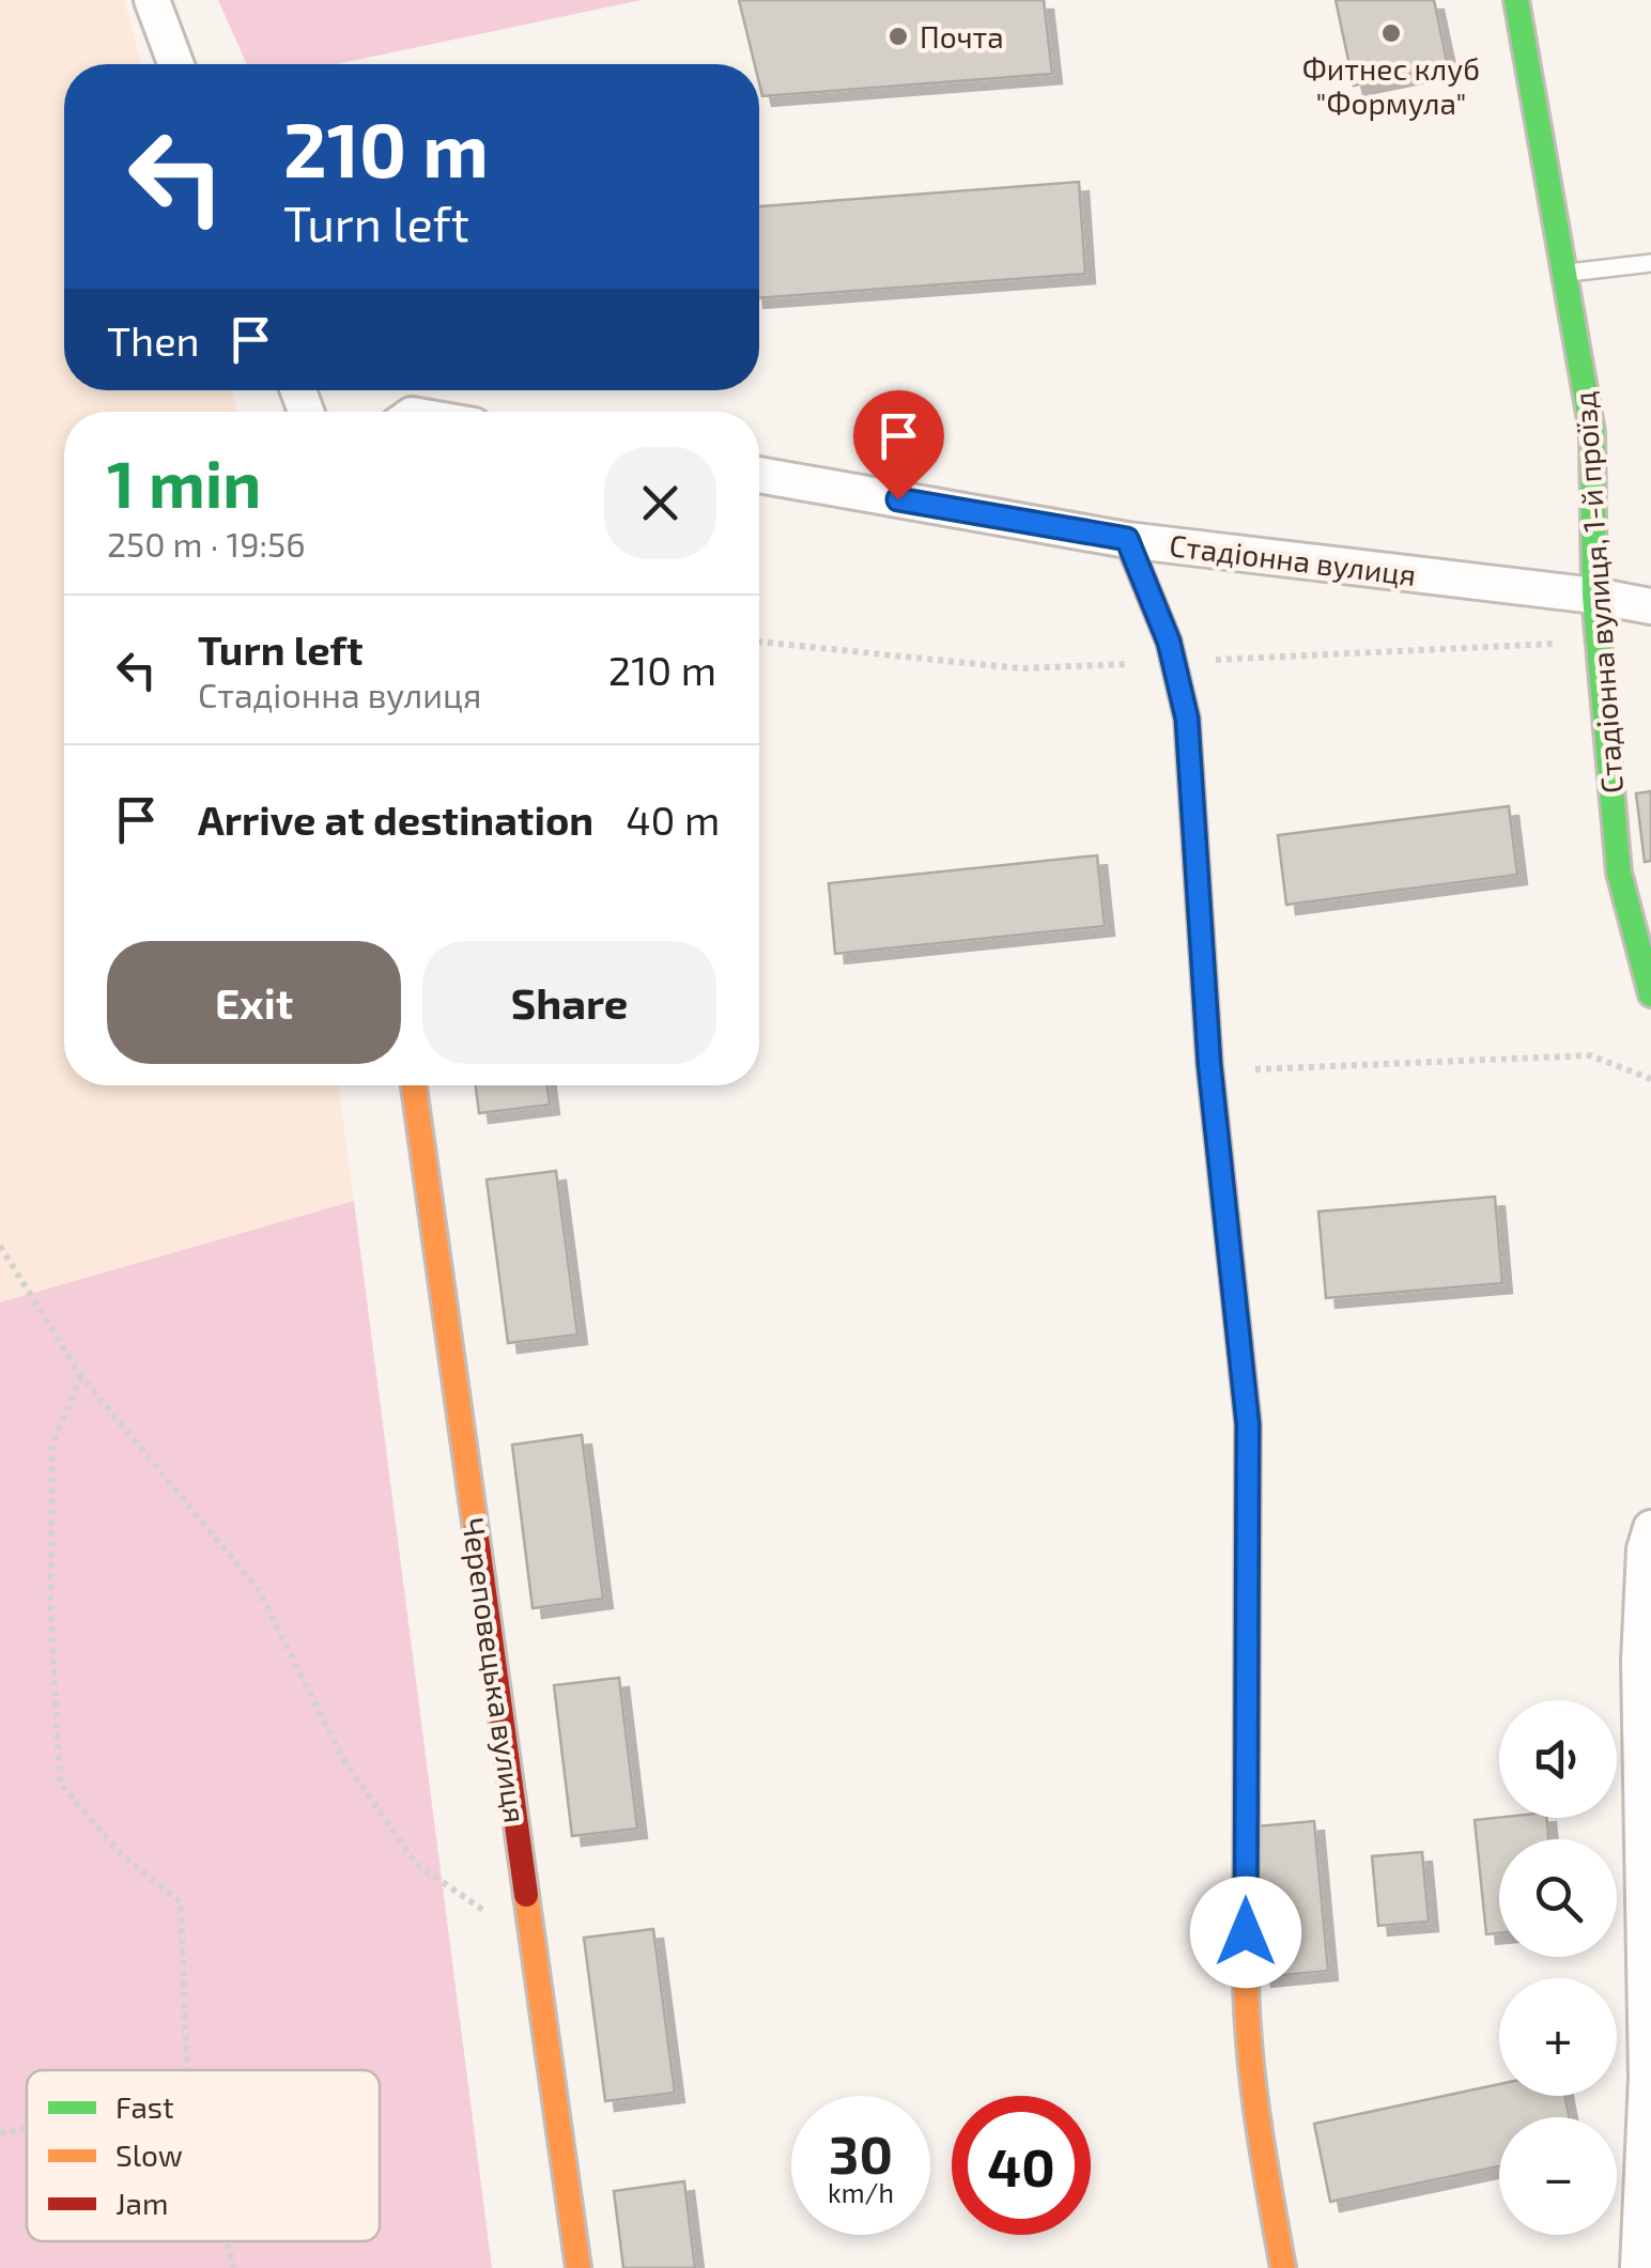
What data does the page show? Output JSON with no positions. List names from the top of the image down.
{
  "streets": {
    "street": ["Стадіонна вулиця", "Стадіонна вулиця, 1-й проїзд", "Череповецька вулиця"]
  },
  "crossings": [
    ["Стадіонна вулиця", "Стадіонна вулиця, 1-й проїзд"]
  ],
  "places": ["Фитнес клуб \"Формула\"", "Почта"],
  "legend": ["Fast", "Slow", "Jam"],
  "page": {
    "turn": ["210 m", "Turn left"],
    "then": "Then",
    "heading": ["1 min", "250 m · 19:56"],
    "list": [
      {
        "name": "Turn left",
        "note": "Стадіонна вулиця",
        "value": "210 m"
      },
      {
        "name": "Arrive at destination",
        "value": "40 m"
      }
    ],
    "buttons": ["Exit", "Share"],
    "map_buttons": ["+", "−"],
    "speed": "30 km/h",
    "limit": "40"
  }
}
